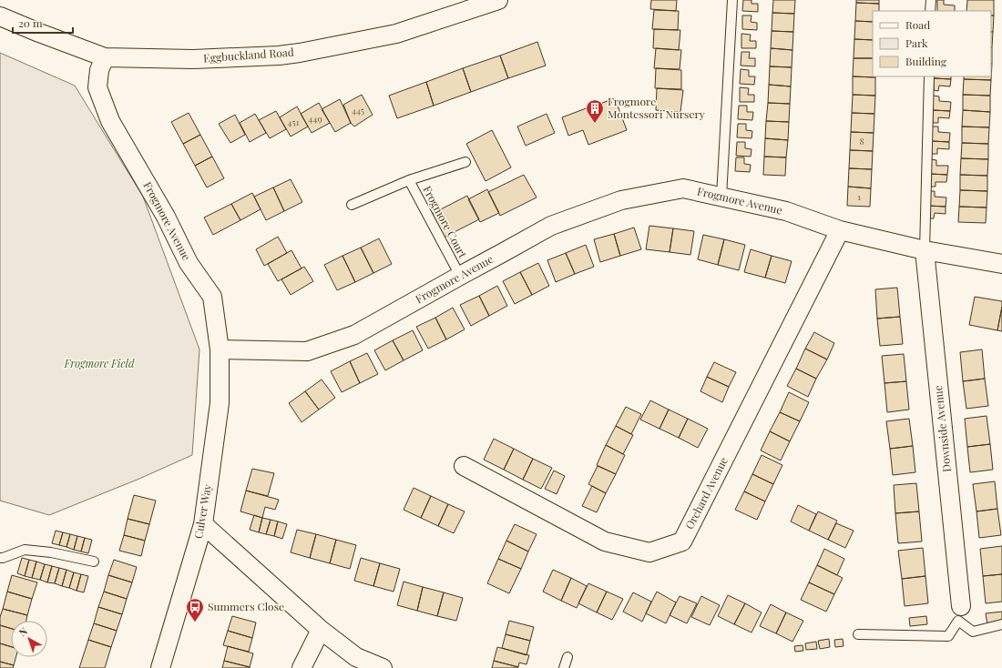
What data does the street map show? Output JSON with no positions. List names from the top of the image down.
{
  "streets": {
    "street": [
      "Eggbuckland Road",
      "Frogmore Avenue",
      "Downside Avenue",
      "Orchard Avenue",
      "Culver Way"
    ],
    "lane": ["Frogmore Court"]
  },
  "crossings": [
    ["Eggbuckland Road", "Frogmore Avenue"],
    ["Frogmore Avenue", "Frogmore Court"],
    ["Frogmore Avenue", "Downside Avenue"],
    ["Frogmore Avenue", "Orchard Avenue"],
    ["Frogmore Avenue", "Culver Way"]
  ],
  "parks": ["Frogmore Field"],
  "places": {
    "building": ["Frogmore Montessori Nursery"],
    "bus stop": ["Summers Close"]
  },
  "house_numbers": [
    "445",
    "449",
    "451",
    "8",
    "1"
  ],
  "legend": ["Road", "Park", "Building"],
  "scale_bar": "20 m",
  "north": "top left"
}
